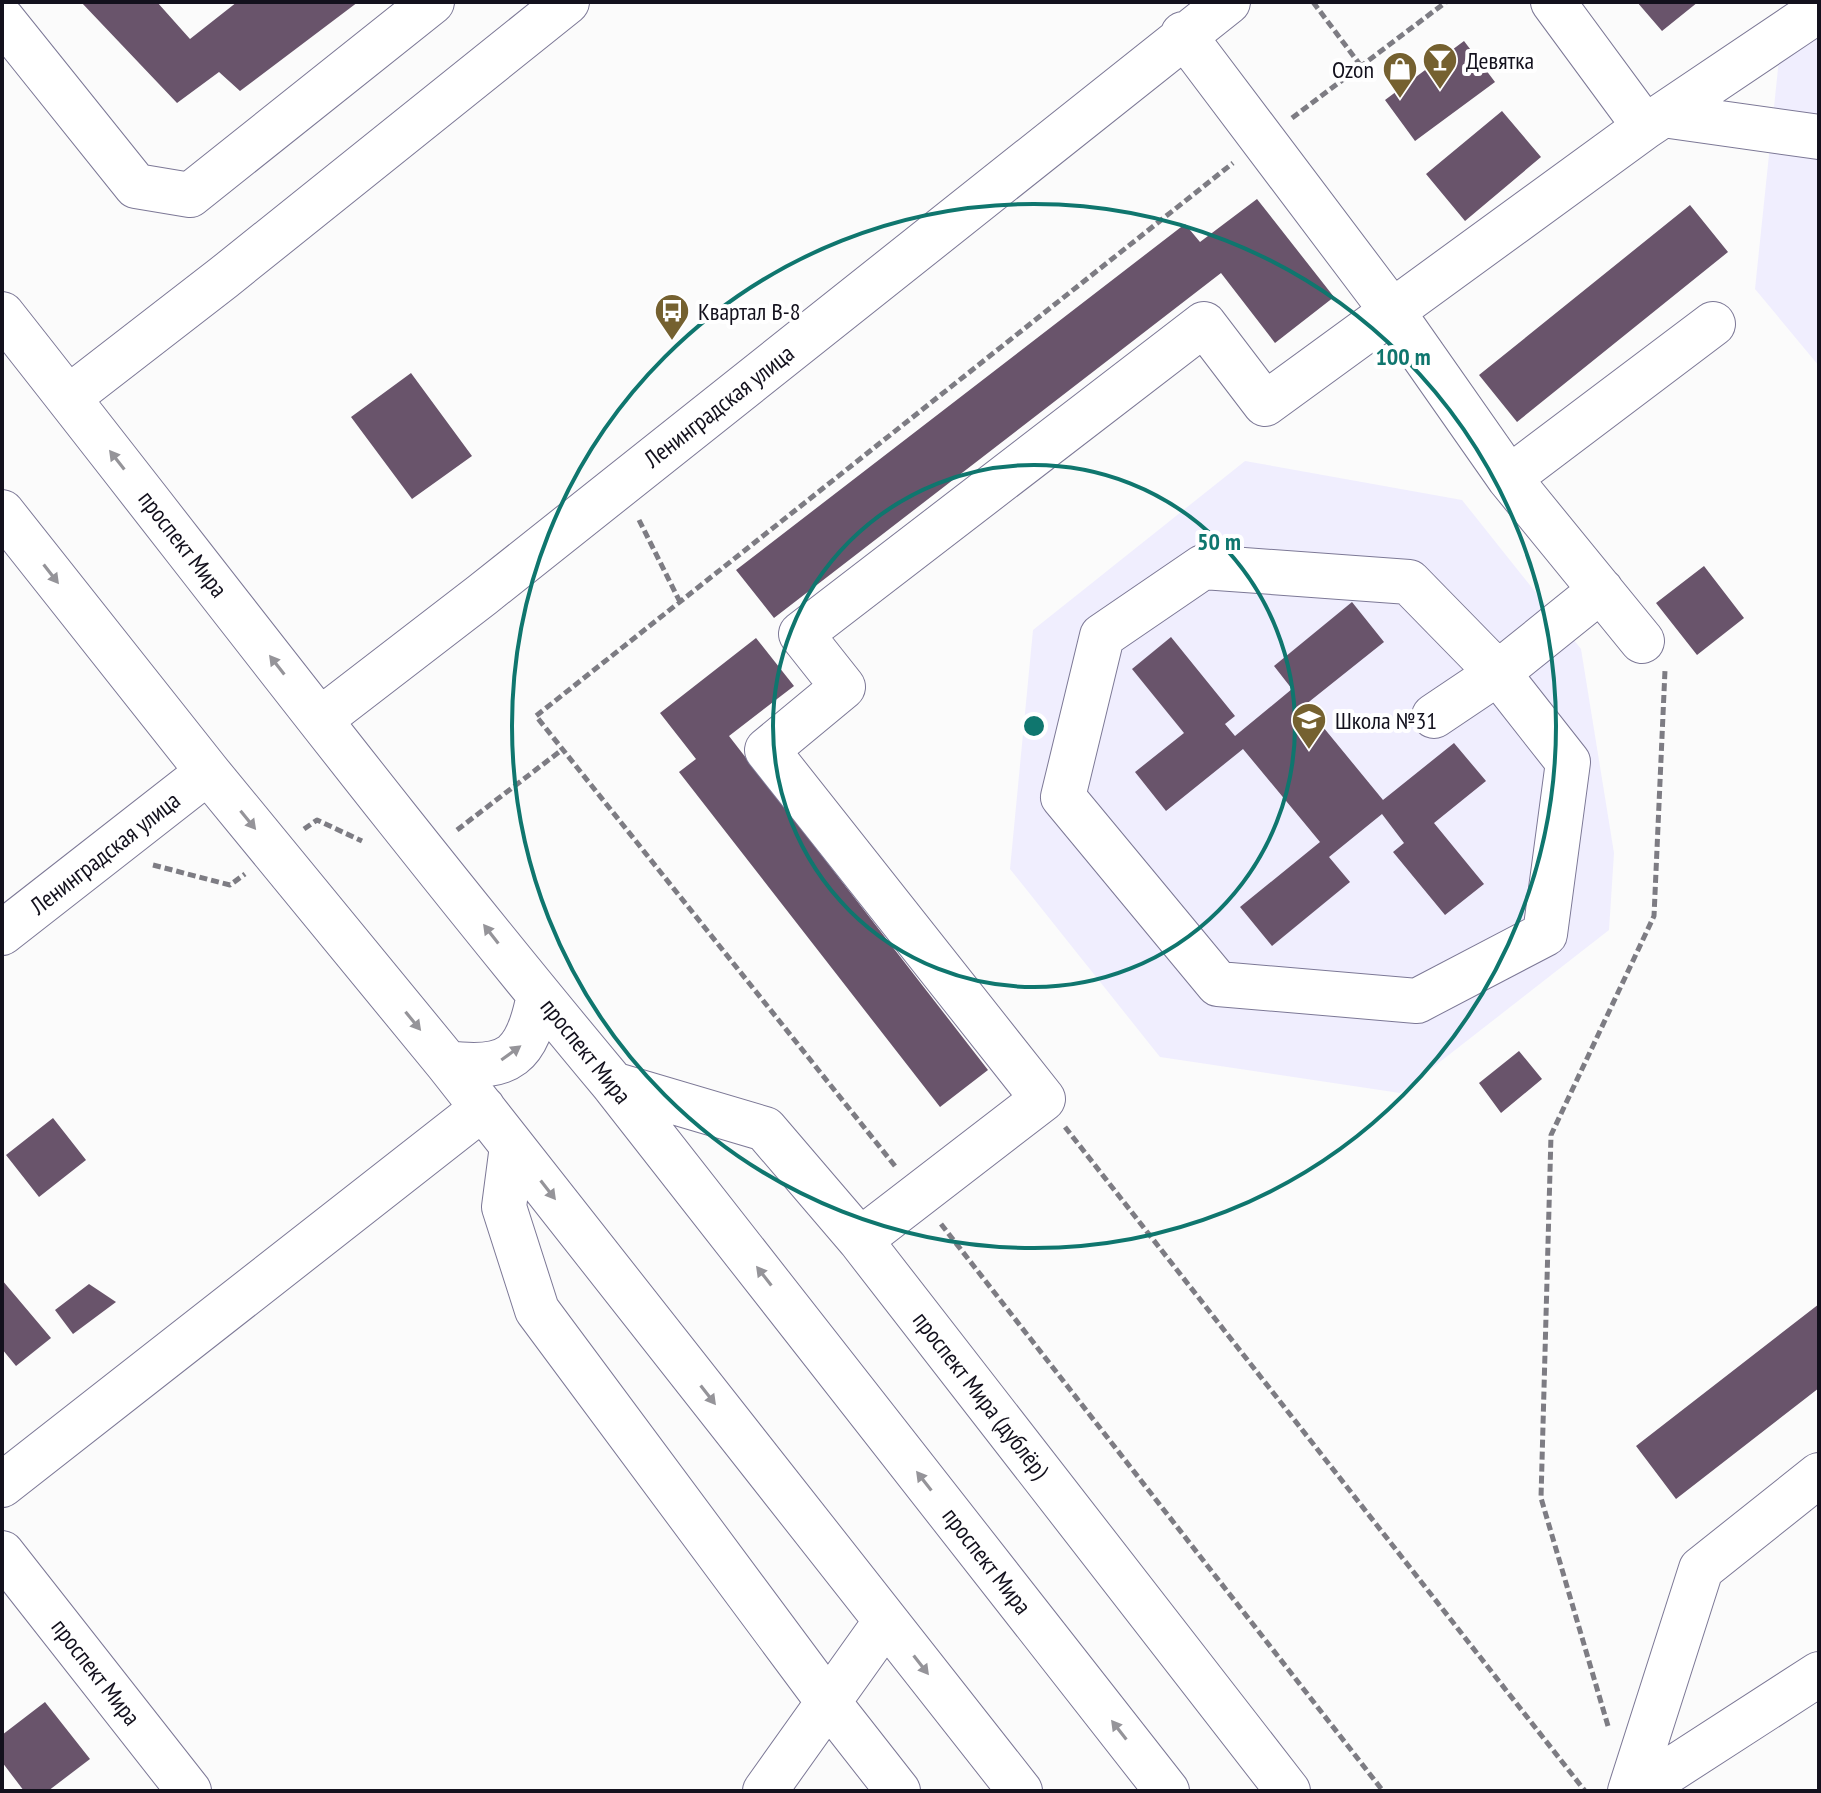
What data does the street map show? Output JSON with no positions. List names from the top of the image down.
{
  "streets": {
    "street": ["Ленинградская улица", "проспект Мира", "проспект Мира (дублёр)"]
  },
  "crossings": [
    ["Ленинградская улица", "проспект Мира"],
    ["проспект Мира", "проспект Мира (дублёр)"]
  ],
  "places": {
    "bar": ["Девятка"],
    "shop": ["Ozon"],
    "bus stop": ["Квартал В-8"],
    "school or university": ["Школа №31"]
  },
  "rings": ["100 m", "50 m"]
}
